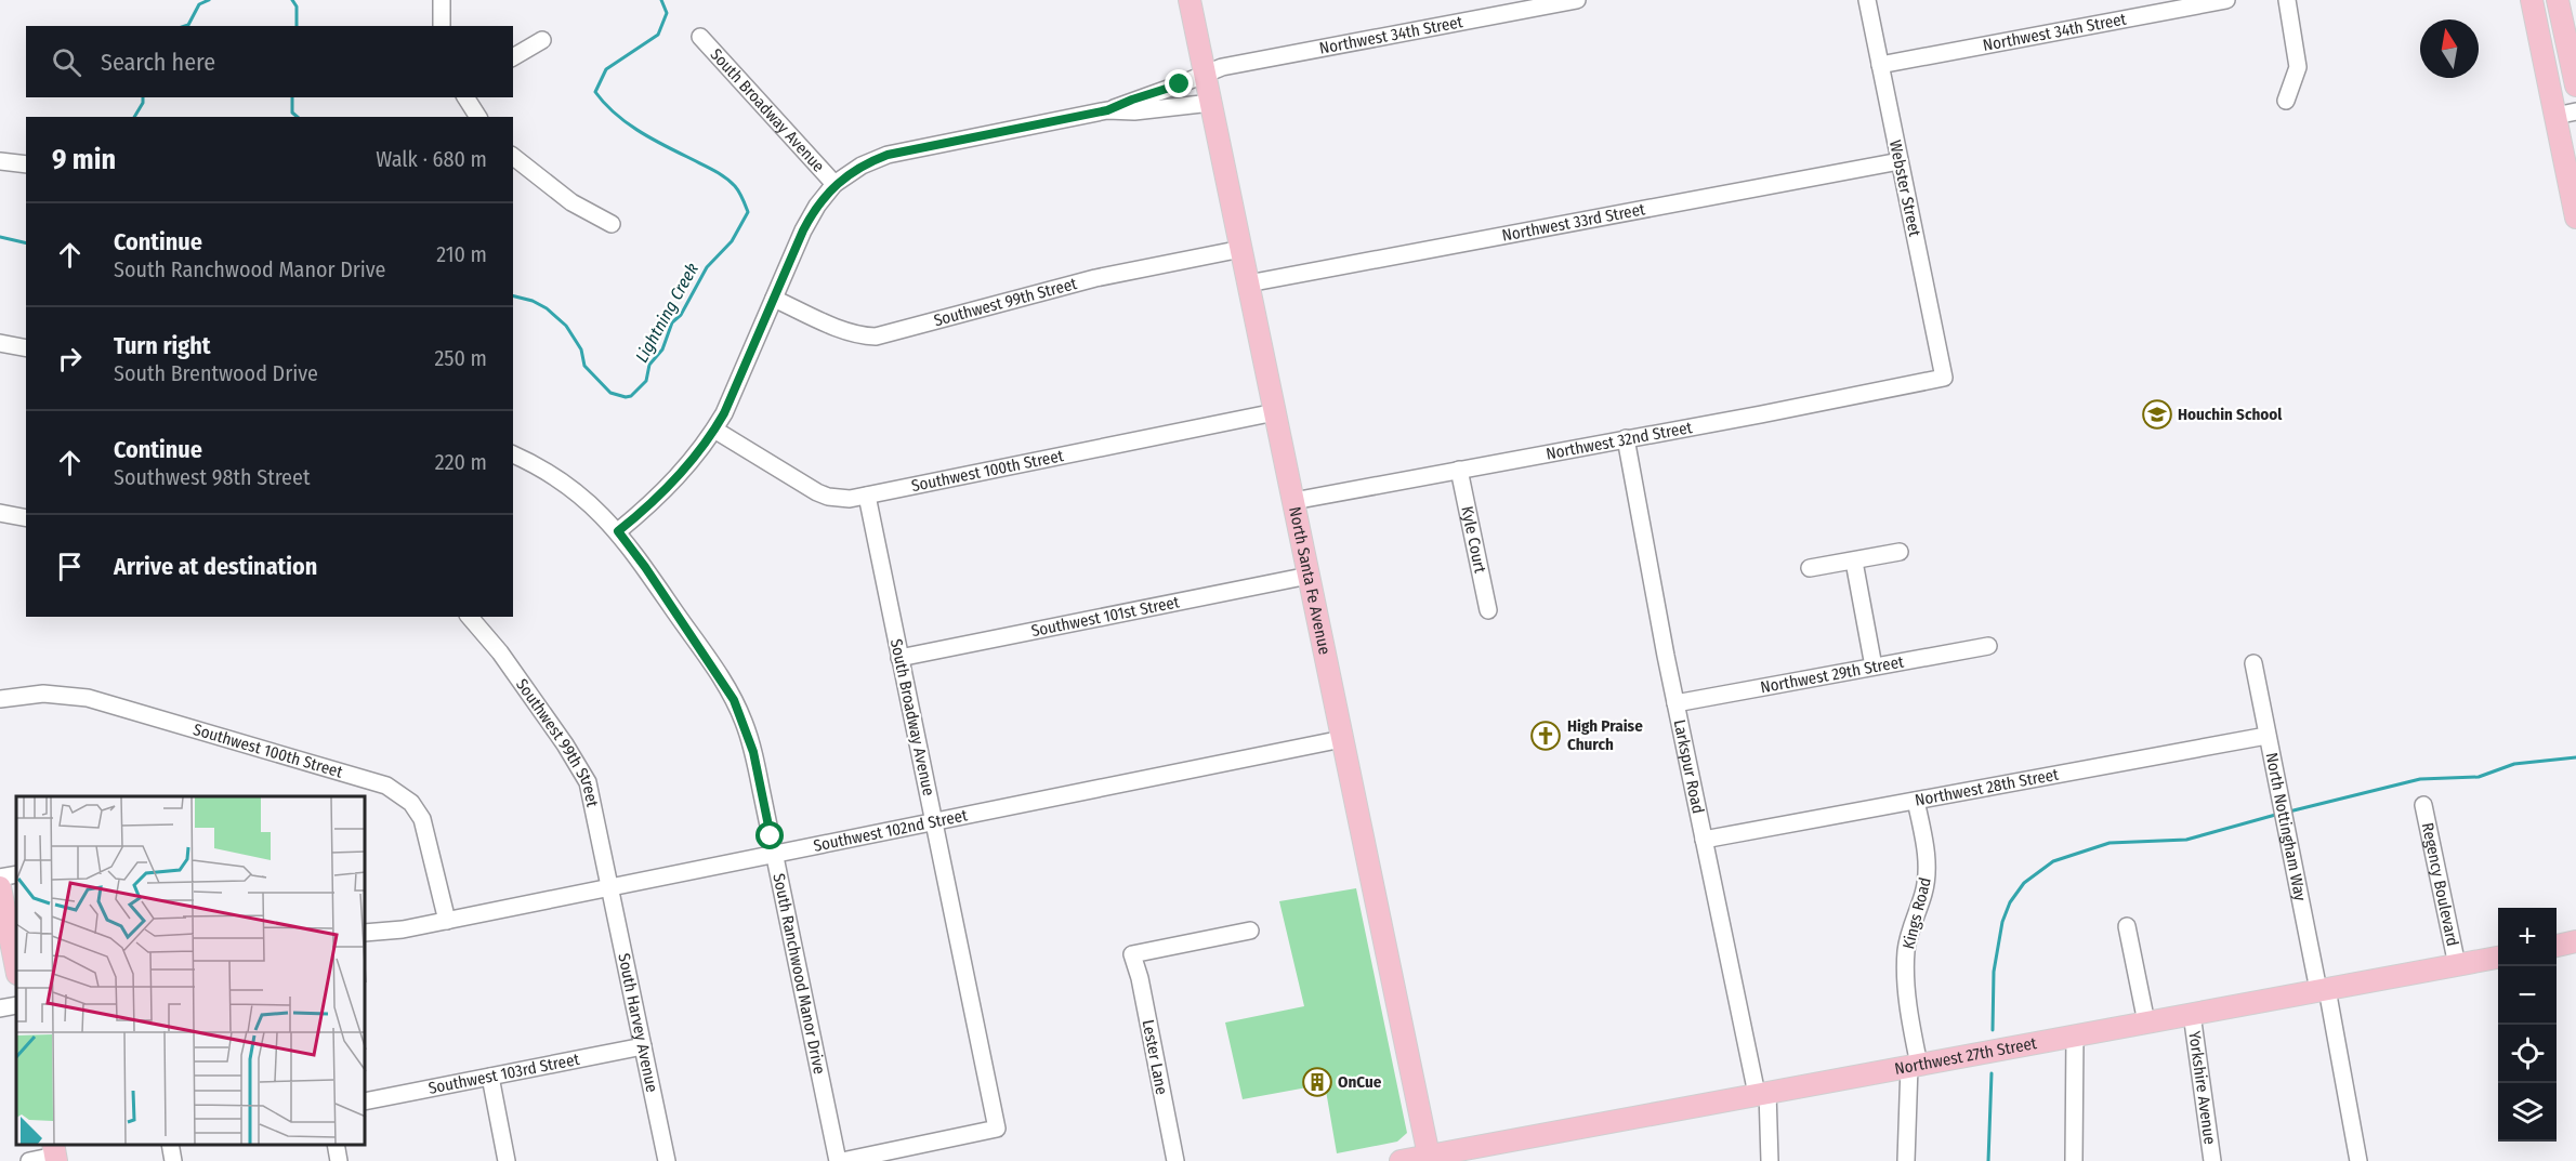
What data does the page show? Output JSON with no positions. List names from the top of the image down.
{
  "streets": {
    "main road": ["North Santa Fe Avenue", "Northwest 27th Street"],
    "street": [
      "Northwest 34th Street",
      "South Broadway Avenue",
      "Webster Street",
      "Northwest 33rd Street",
      "Southwest 99th Street",
      "Northwest 32nd Street",
      "Southwest 100th Street",
      "Kyle Court",
      "Southwest 101st Street",
      "Northwest 29th Street",
      "Larkspur Road",
      "Northwest 28th Street",
      "North Nottingham Way",
      "Southwest 102nd Street",
      "Regency Boulevard",
      "Kings Road",
      "South Ranchwood Manor Drive",
      "South Harvey Avenue",
      "Lester Lane",
      "Southwest 103rd Street",
      "Yorkshire Avenue"
    ]
  },
  "crossings": [
    ["Northwest 34th Street", "Webster Street"],
    ["Northwest 34th Street", "North Santa Fe Avenue"],
    ["South Broadway Avenue", "Southwest 100th Street"],
    ["South Broadway Avenue", "Southwest 101st Street"],
    ["South Broadway Avenue", "Southwest 102nd Street"],
    ["Webster Street", "Northwest 33rd Street"],
    ["Webster Street", "Northwest 32nd Street"],
    ["Northwest 33rd Street", "North Santa Fe Avenue"],
    ["Southwest 99th Street", "North Santa Fe Avenue"],
    ["Southwest 99th Street", "Southwest 102nd Street"],
    ["Southwest 99th Street", "South Harvey Avenue"],
    ["Northwest 32nd Street", "Kyle Court"],
    ["Northwest 32nd Street", "North Santa Fe Avenue"],
    ["Northwest 32nd Street", "Larkspur Road"],
    ["Southwest 100th Street", "North Santa Fe Avenue"],
    ["Southwest 100th Street", "Southwest 102nd Street"],
    ["North Santa Fe Avenue", "Southwest 101st Street"],
    ["North Santa Fe Avenue", "Southwest 102nd Street"],
    ["North Santa Fe Avenue", "Northwest 27th Street"],
    ["Northwest 29th Street", "Larkspur Road"],
    ["Larkspur Road", "Northwest 28th Street"],
    ["Larkspur Road", "Northwest 27th Street"],
    ["Northwest 28th Street", "North Nottingham Way"],
    ["Northwest 28th Street", "Kings Road"],
    ["North Nottingham Way", "Northwest 27th Street"],
    ["Southwest 102nd Street", "South Ranchwood Manor Drive"],
    ["Southwest 102nd Street", "South Harvey Avenue"],
    ["Regency Boulevard", "Northwest 27th Street"],
    ["Kings Road", "Northwest 27th Street"],
    ["South Harvey Avenue", "Southwest 103rd Street"],
    ["Northwest 27th Street", "Yorkshire Avenue"]
  ],
  "water": ["Lightning Creek"],
  "places": {
    "school or university": ["Houchin School"],
    "church": ["High Praise Church"],
    "building": ["OnCue"]
  },
  "north": "top",
  "page": {
    "search": "Search here",
    "heading": ["9 min", "Walk · 680 m"],
    "list": [
      ["Continue", "South Ranchwood Manor Drive", "210 m"],
      ["Turn right", "South Brentwood Drive", "250 m"],
      ["Continue", "Southwest 98th Street", "220 m"],
      "Arrive at destination"
    ],
    "map_buttons": ["+", "−"]
  }
}
